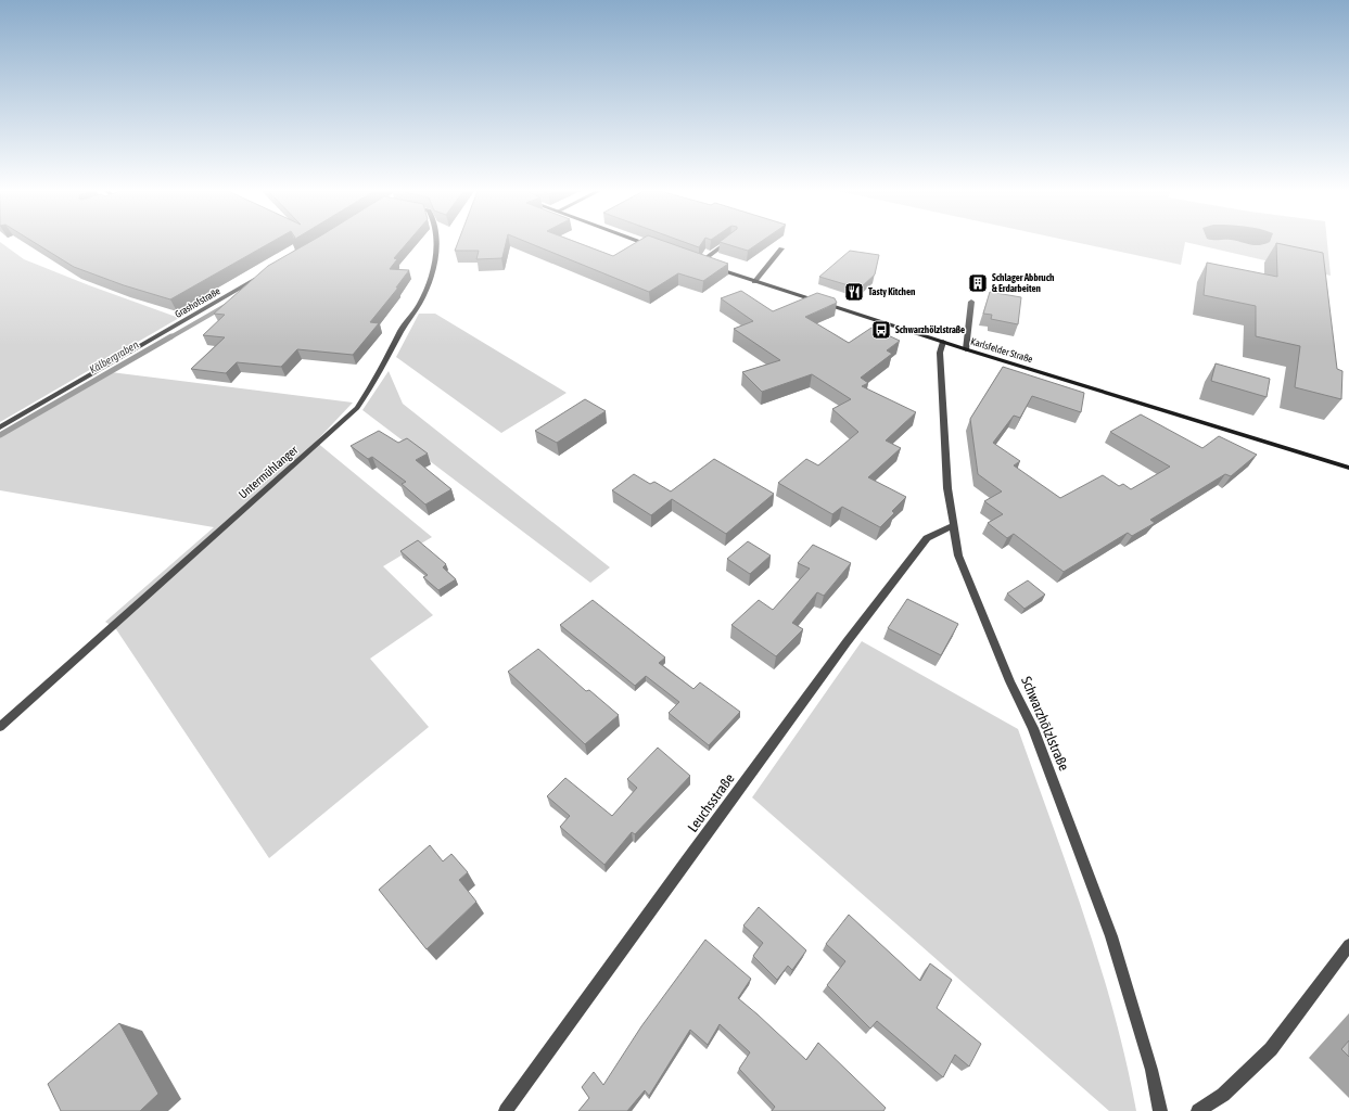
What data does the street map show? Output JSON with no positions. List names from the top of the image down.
{
  "streets": {
    "street": [
      "Grashofstraße",
      "Karlsfelder Straße",
      "Untermühlanger",
      "Schwarzhölzlstraße",
      "Leuchsstraße"
    ]
  },
  "crossings": [
    ["Karlsfelder Straße", "Schwarzhölzlstraße"],
    ["Schwarzhölzlstraße", "Leuchsstraße"]
  ],
  "water": ["Kälbergraben"],
  "places": {
    "building": ["Schlager Abbruch & Erdarbeiten"],
    "restaurant": ["Tasty Kitchen"],
    "bus stop": ["Schwarzhölzlstraße"]
  }
}
